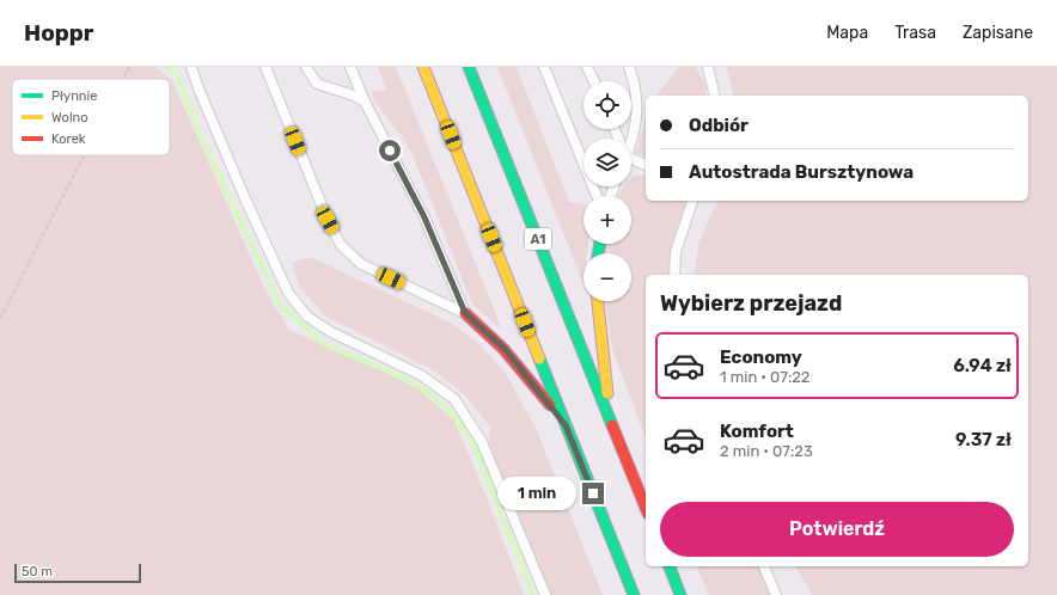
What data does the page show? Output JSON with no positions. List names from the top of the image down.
{
  "streets": {
    "highway": ["A1"]
  },
  "legend": ["Płynnie", "Wolno", "Korek"],
  "scale_bar": "50 m",
  "page": {
    "header": "Hoppr",
    "nav": ["Mapa", "Trasa", "Zapisane"],
    "map_buttons": ["+", "−"],
    "banner": ["Odbiór", "Autostrada Bursztynowa"],
    "heading": "Wybierz przejazd",
    "list": [
      {
        "name": "Economy",
        "note": "1 min · 07:22",
        "value": "6.94 zł"
      },
      {
        "name": "Komfort",
        "note": "2 min · 07:23",
        "value": "9.37 zł"
      }
    ],
    "bubble": "1 min",
    "buttons": "Potwierdź",
    "scale": "50 m"
  }
}
